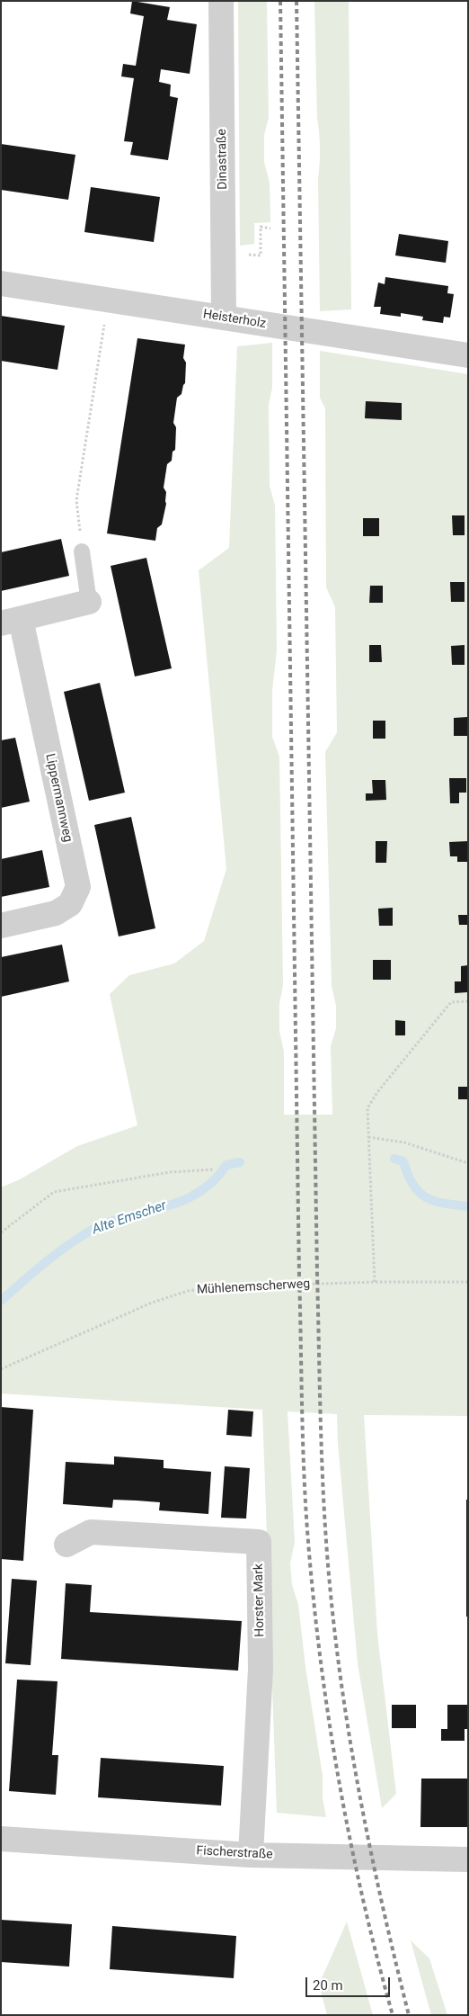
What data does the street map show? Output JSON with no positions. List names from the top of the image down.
{
  "streets": {
    "street": [
      "Dinastraße",
      "Heisterholz",
      "Lippermannweg",
      "Horster Mark",
      "Fischerstraße"
    ],
    "path": ["Mühlenemscherweg"]
  },
  "crossings": [
    ["Dinastraße", "Heisterholz"],
    ["Horster Mark", "Fischerstraße"]
  ],
  "water": ["Alte Emscher"],
  "scale_bar": "20 m"
}
